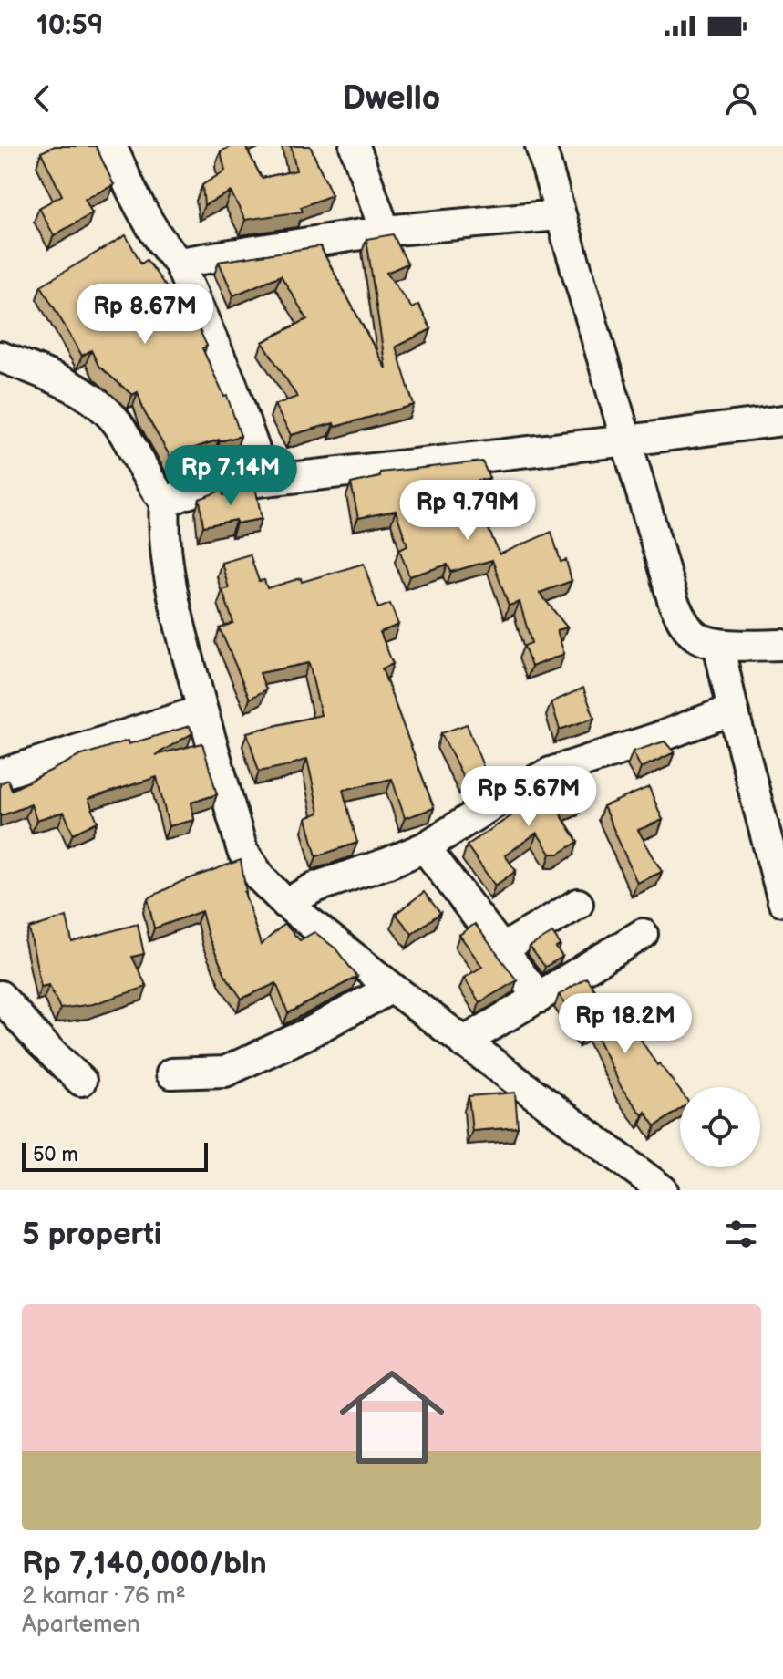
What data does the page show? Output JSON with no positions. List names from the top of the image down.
{
  "scale_bar": "50 m",
  "page": {
    "status": "10:59",
    "header": "Dwello",
    "price": [
      "Rp 8.67M",
      "Rp 7.14M",
      "Rp 9.79M",
      "Rp 5.67M",
      "Rp 18.2M"
    ],
    "scale": "50 m",
    "heading": "5 properti",
    "list": [
      {
        "name": "Rp 7,140,000/bln",
        "note": "2 kamar · 76 m² · Apartemen"
      }
    ]
  }
}
